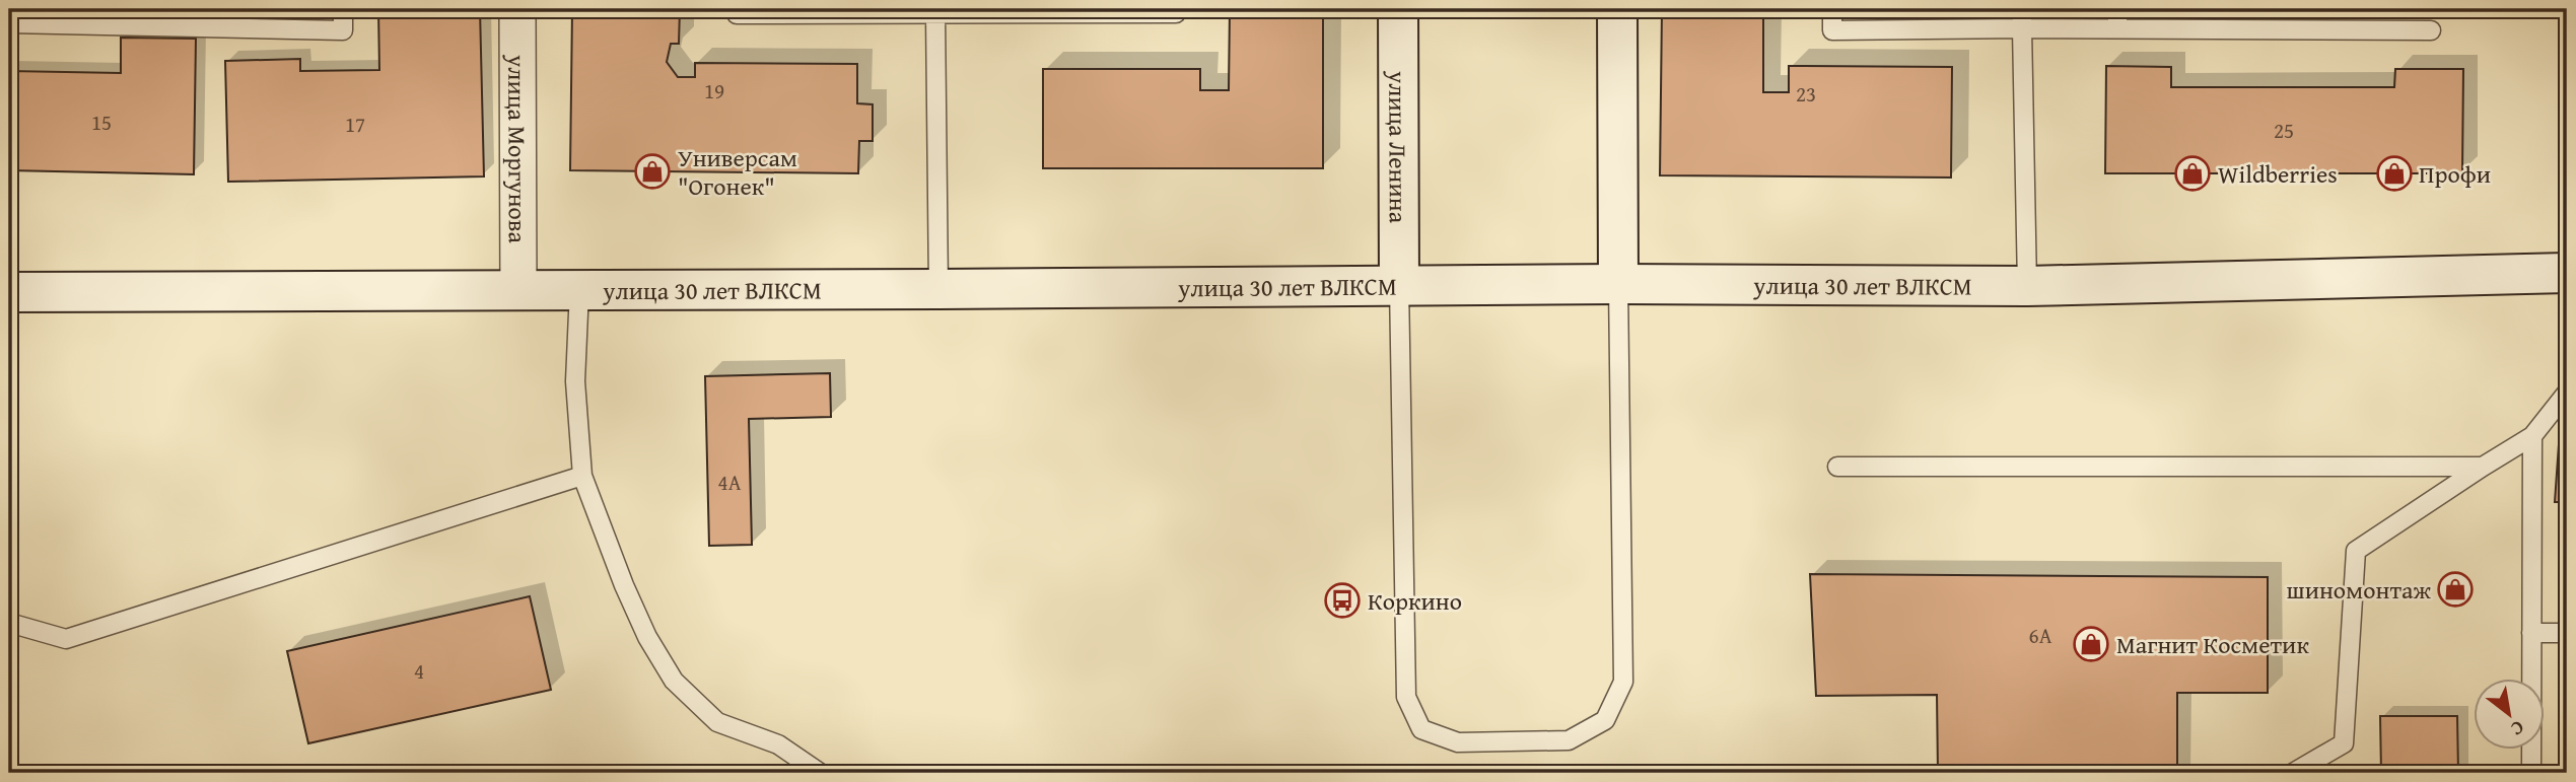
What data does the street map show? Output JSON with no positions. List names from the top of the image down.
{
  "streets": {
    "main road": ["улица Ленина", "улица 30 лет ВЛКСМ"],
    "street": ["улица Моргунова"]
  },
  "crossings": [
    ["улица Ленина", "улица 30 лет ВЛКСМ"],
    ["улица Моргунова", "улица 30 лет ВЛКСМ"]
  ],
  "places": {
    "shop": [
      "Универсам \"Огонек\"",
      "Wildberries",
      "Профи",
      "шиномонтаж",
      "Магнит Косметик"
    ],
    "bus stop": ["Коркино"]
  },
  "house_numbers": [
    "19",
    "23",
    "15",
    "17",
    "25",
    "4А",
    "6А",
    "4"
  ],
  "north": "bottom right"
}
